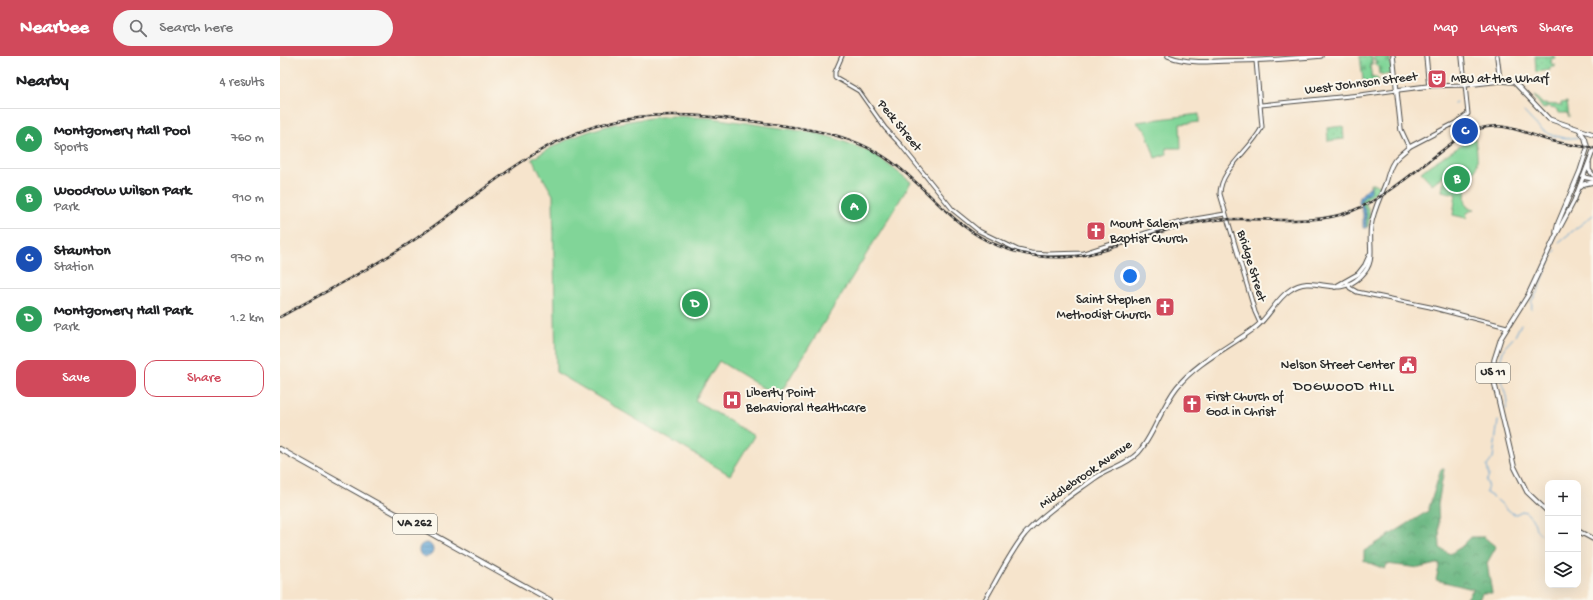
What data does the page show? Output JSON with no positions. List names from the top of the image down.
{
  "streets": {
    "highway": ["VA 262"],
    "main road": ["West Johnson Street", "US 11", "Middlebrook Avenue"],
    "street": ["Peck Street", "Bridge Street"]
  },
  "crossings": [
    ["West Johnson Street", "Bridge Street"],
    ["West Johnson Street", "Middlebrook Avenue"],
    ["Peck Street", "Bridge Street"],
    ["Bridge Street", "Middlebrook Avenue"]
  ],
  "districts": ["DOGWOOD HILL"],
  "places": {
    "theatre": ["MBU at the Wharf"],
    "church": ["Mount Salem Baptist Church", "Saint Stephen Methodist Church", "First Church of God in Christ"],
    "public building": ["Nelson Street Center"],
    "hospital": ["Liberty Point Behavioral Healthcare"]
  },
  "page": {
    "header": "Nearbee",
    "search": "Search here",
    "nav": ["Map", "Layers", "Share"],
    "heading": ["Nearby", "4 results"],
    "list": [
      {
        "mark": "A",
        "name": "Montgomery Hall Pool",
        "note": "Sports",
        "value": "760 m"
      },
      {
        "mark": "B",
        "name": "Woodrow Wilson Park",
        "note": "Park",
        "value": "910 m"
      },
      {
        "mark": "C",
        "name": "Staunton",
        "note": "Station",
        "value": "970 m"
      },
      {
        "mark": "D",
        "name": "Montgomery Hall Park",
        "note": "Park",
        "value": "1.2 km"
      }
    ],
    "pins": [
      "C",
      "B",
      "A",
      "D"
    ],
    "buttons": ["Save", "Share"],
    "map_buttons": ["+", "−"]
  }
}
